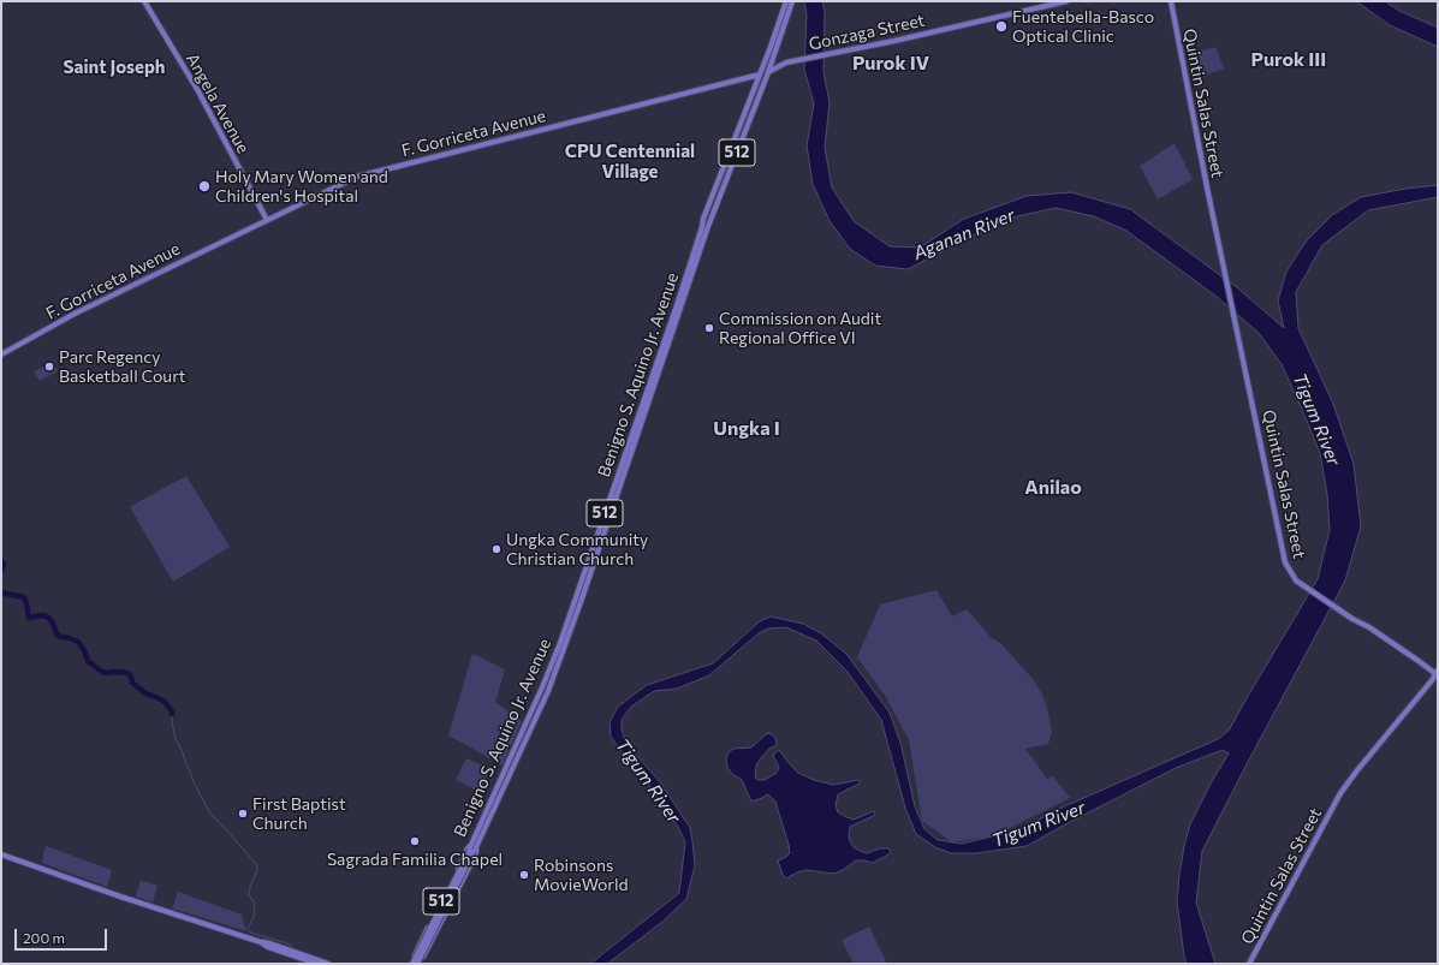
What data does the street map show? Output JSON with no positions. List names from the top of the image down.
{
  "streets": {
    "main road": [
      "Gonzaga Street",
      "Angela Avenue",
      "Quintin Salas Street",
      "F. Gorriceta Avenue",
      "512",
      "Benigno S. Aquino Jr. Avenue"
    ]
  },
  "crossings": [
    ["Angela Avenue", "F. Gorriceta Avenue"],
    ["F. Gorriceta Avenue", "Benigno S. Aquino Jr. Avenue"],
    ["512", "Benigno S. Aquino Jr. Avenue"]
  ],
  "districts": [
    "Purok III",
    "Purok IV",
    "Saint Joseph",
    "CPU Centennial Village",
    "Ungka I",
    "Anilao"
  ],
  "water": ["Aganan River", "Tigum River"],
  "places": [
    "Fuentebella-Basco Optical Clinic",
    "Holy Mary Women and Children's Hospital",
    "Commission on Audit Regional Office VI",
    "Parc Regency Basketball Court",
    "Ungka Community Christian Church",
    "First Baptist Church",
    "Sagrada Familia Chapel",
    "Robinsons MovieWorld"
  ],
  "scale_bar": "200 m"
}
